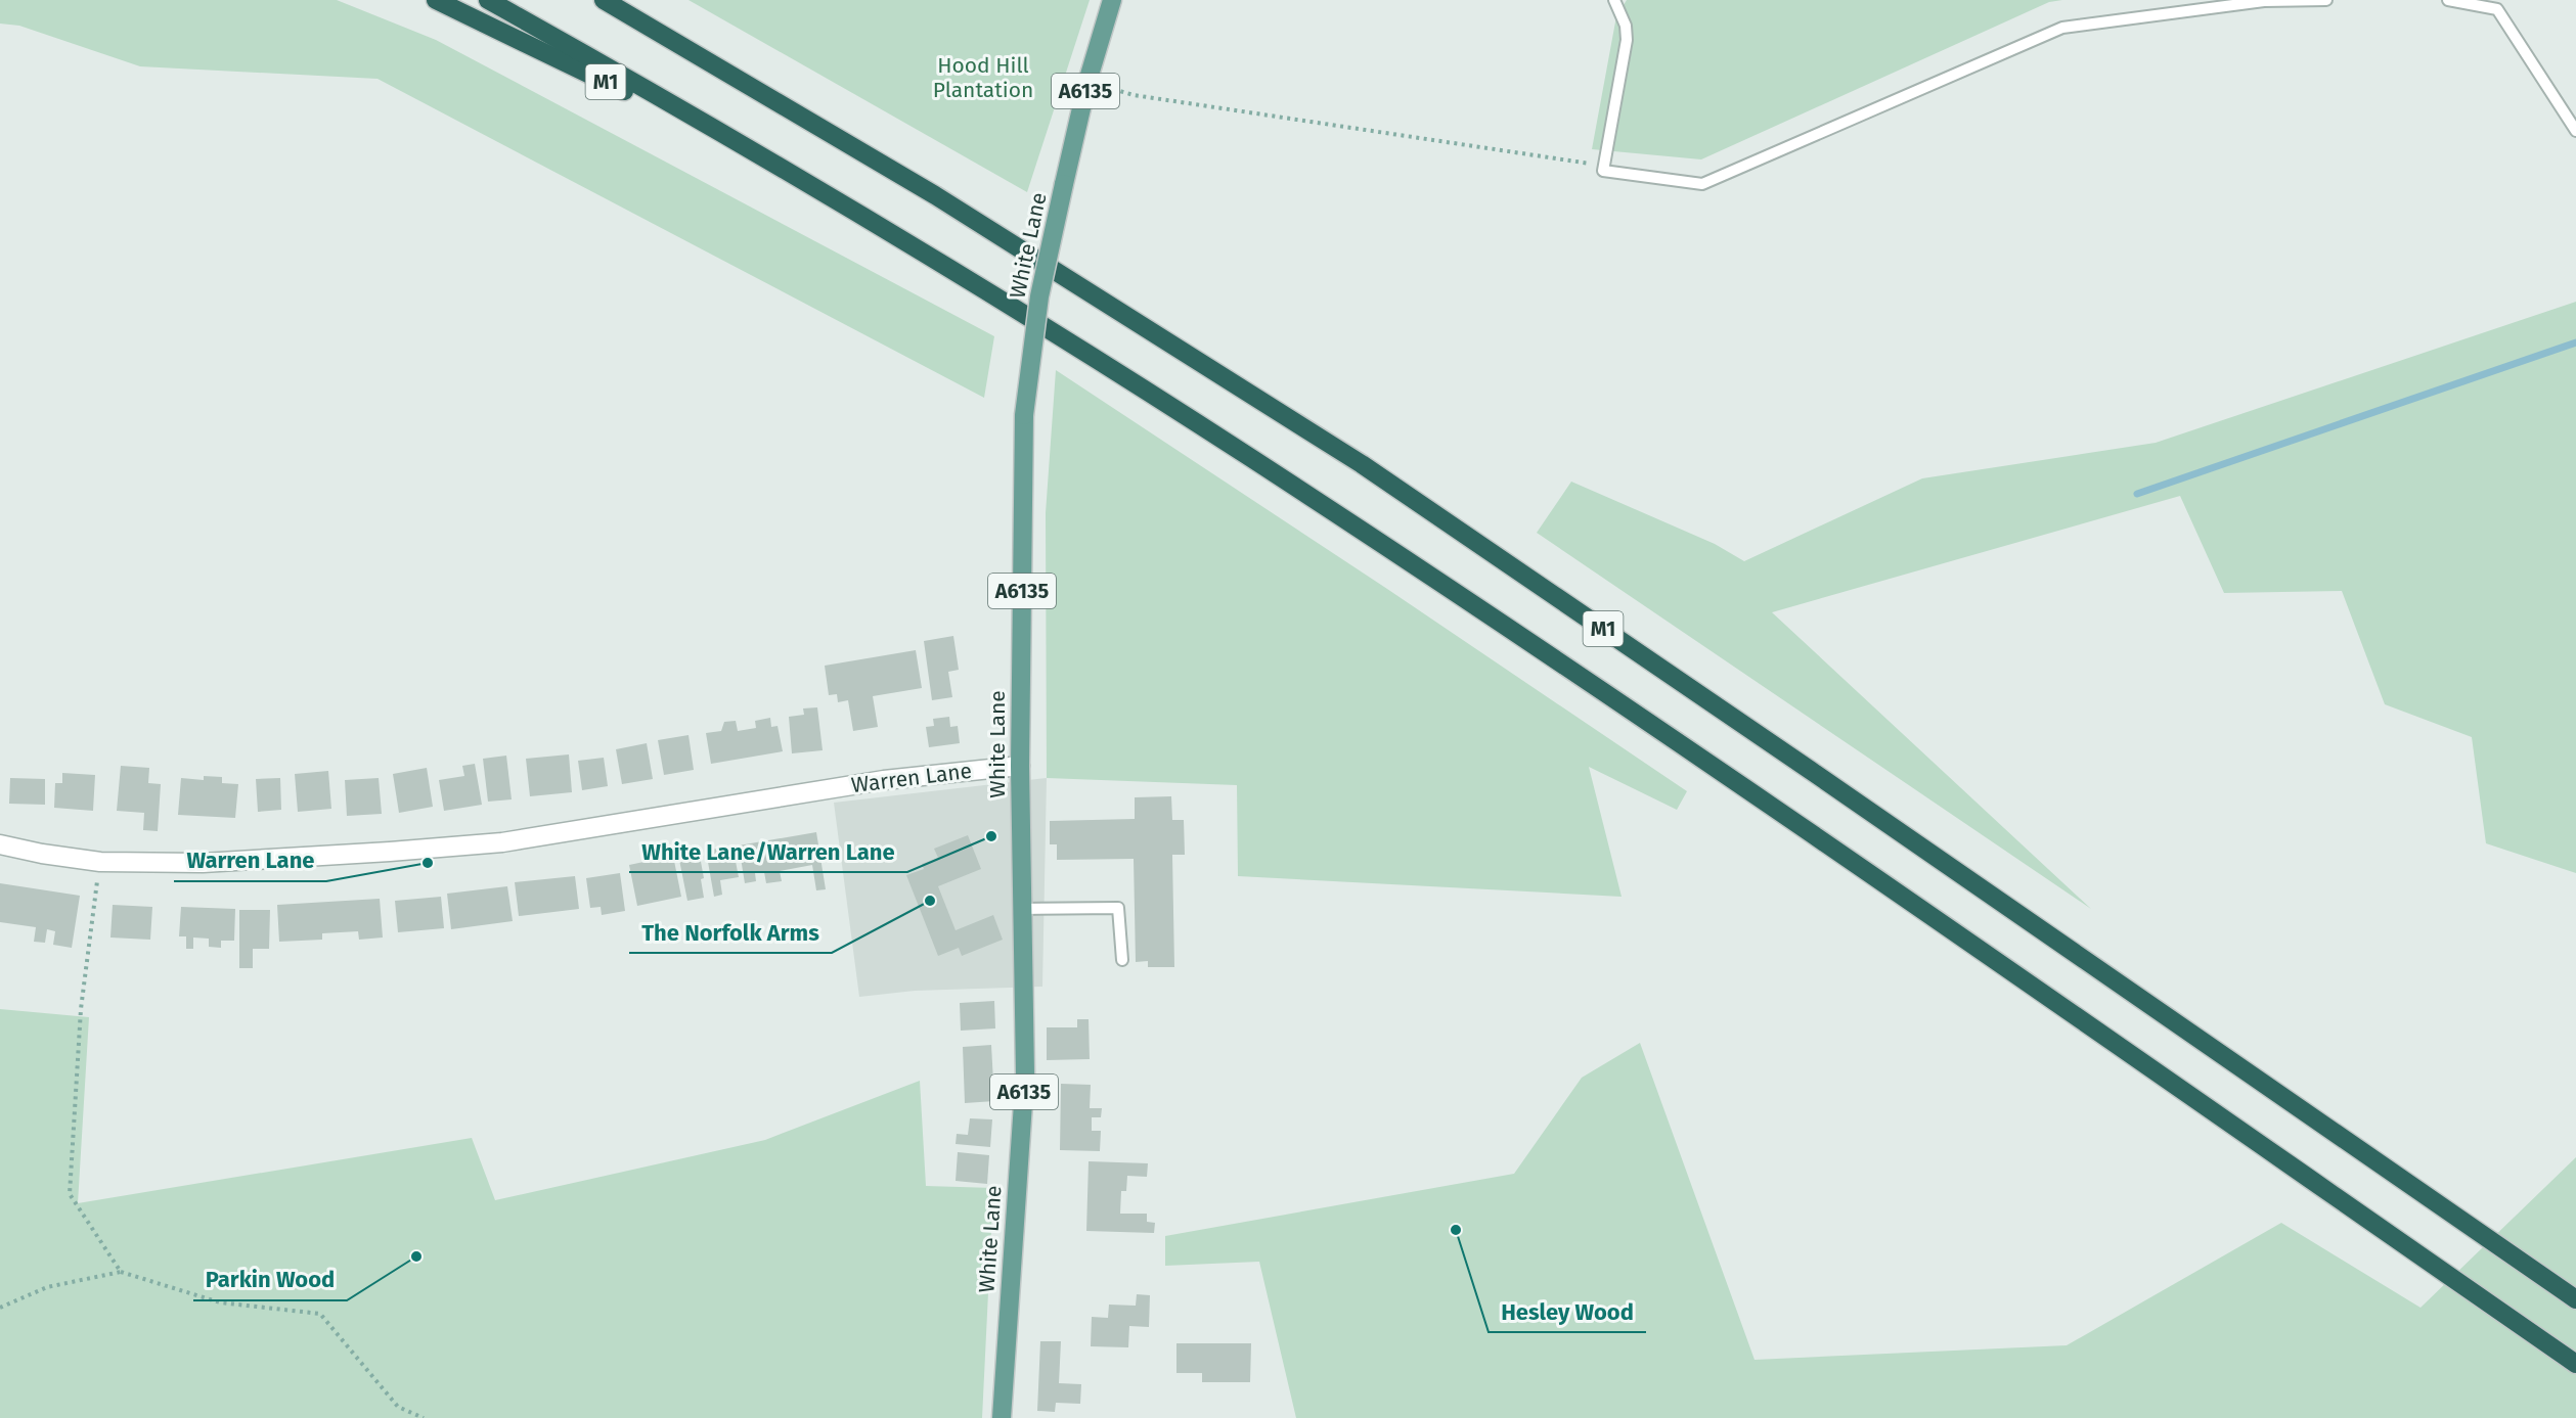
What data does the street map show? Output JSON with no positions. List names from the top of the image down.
{
  "streets": {
    "highway": ["M1"],
    "main road": ["A6135", "White Lane"],
    "street": ["Warren Lane"]
  },
  "crossings": [
    ["A6135", "White Lane"],
    ["White Lane", "Warren Lane"]
  ],
  "parks": ["Hood Hill Plantation"],
  "places": [
    "White Lane/Warren Lane",
    "Warren Lane",
    "The Norfolk Arms",
    "Hesley Wood",
    "Parkin Wood"
  ]
}
